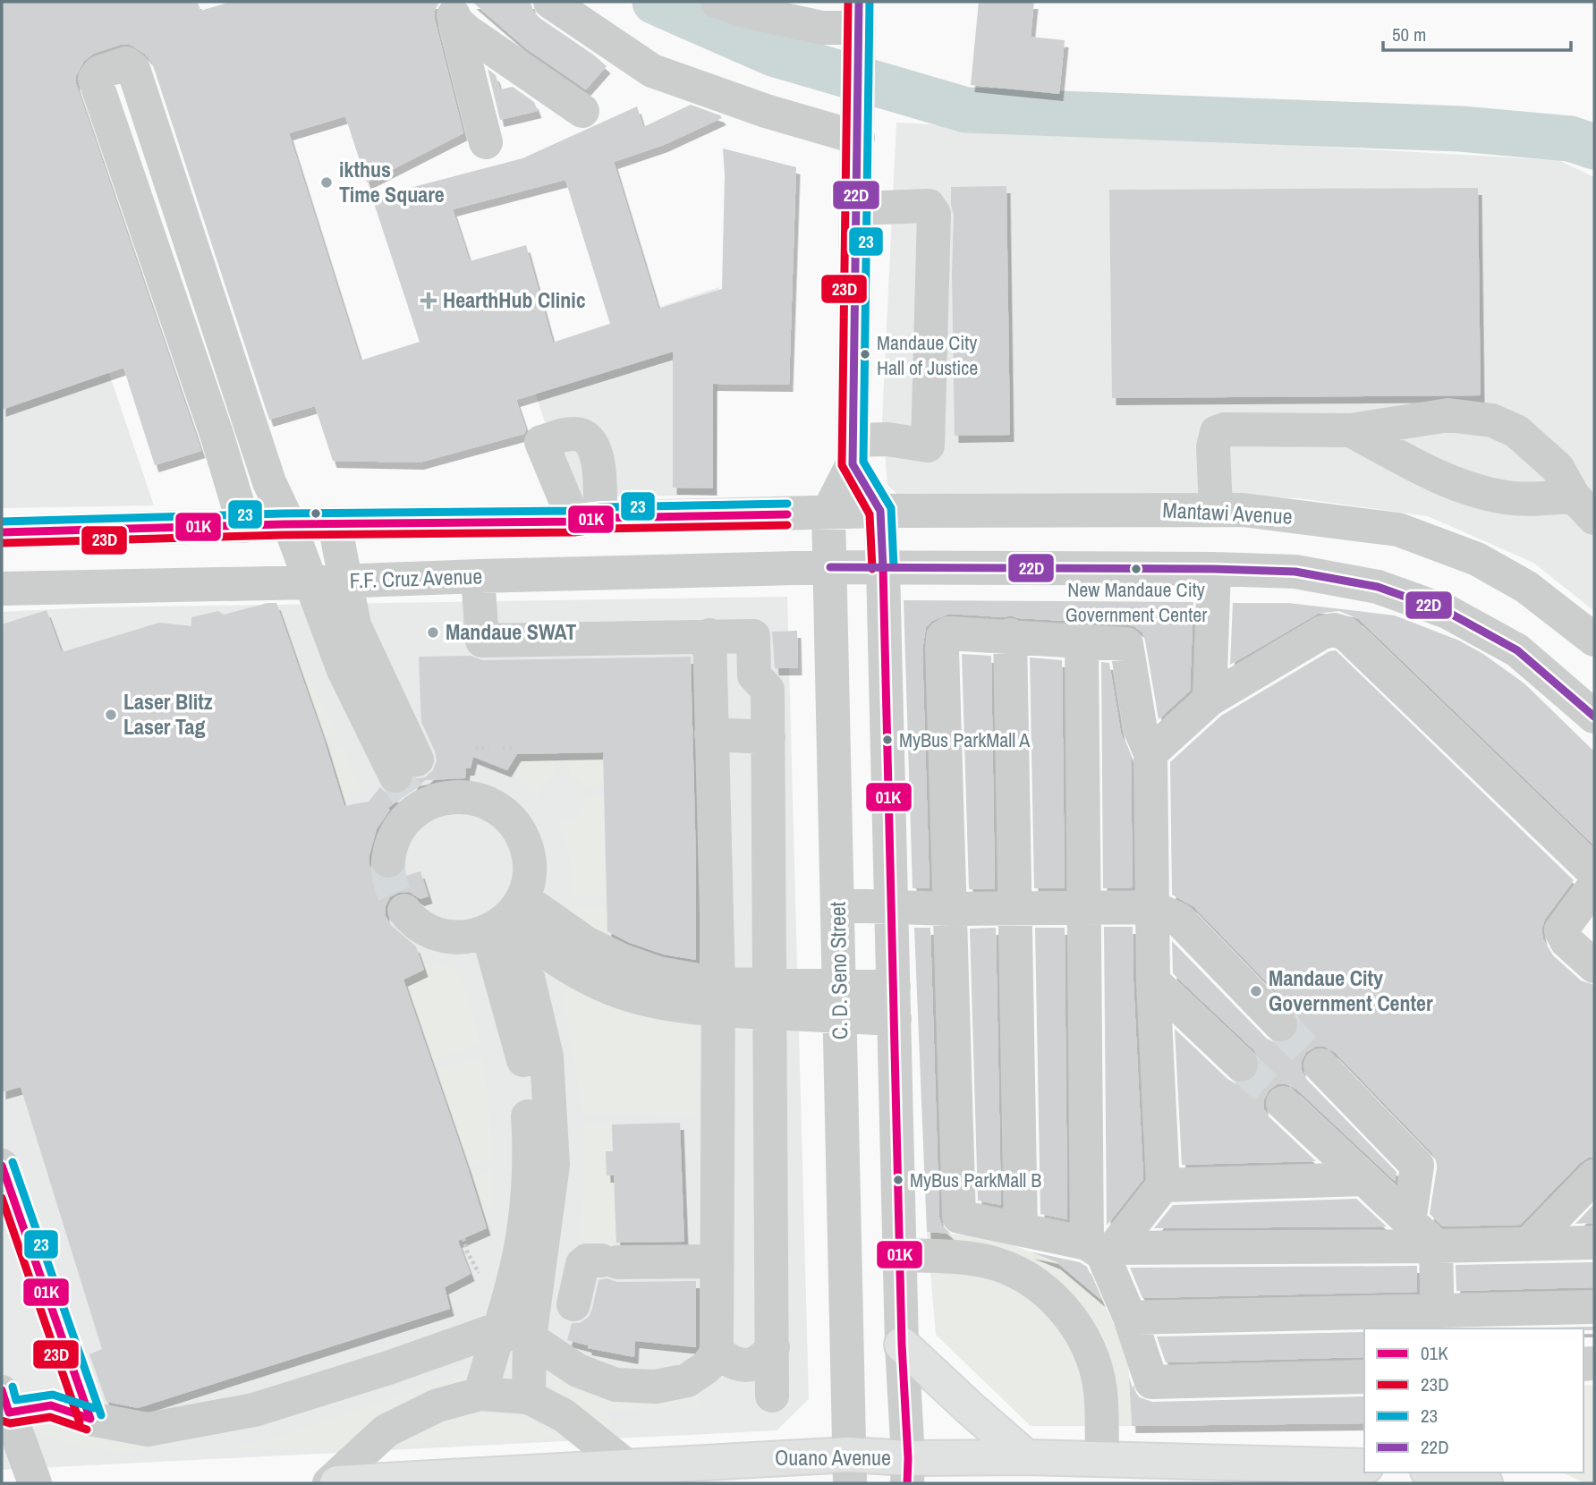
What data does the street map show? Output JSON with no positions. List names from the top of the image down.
{
  "streets": {
    "highway": ["Ouano Avenue"],
    "street": ["Mantawi Avenue", "F.F. Cruz Avenue", "C. D. Seno Street"]
  },
  "crossings": [
    ["Mantawi Avenue", "C. D. Seno Street"],
    ["F.F. Cruz Avenue", "C. D. Seno Street"],
    ["C. D. Seno Street", "Ouano Avenue"]
  ],
  "places": {
    "other": [
      "ikthus Time Square",
      "Mandaue City Hall of Justice",
      "New Mandaue City Government Center",
      "Mandaue SWAT",
      "Laser Blitz Laser Tag",
      "MyBus ParkMall A",
      "Mandaue City Government Center",
      "MyBus ParkMall B"
    ],
    "health": ["HearthHub Clinic"]
  },
  "lines": [
    "transit line 23D",
    "transit line 23",
    "transit line 22D",
    "transit line 01K"
  ],
  "legend": [
    "01K",
    "23D",
    "23",
    "22D"
  ],
  "scale_bar": "50 m"
}
